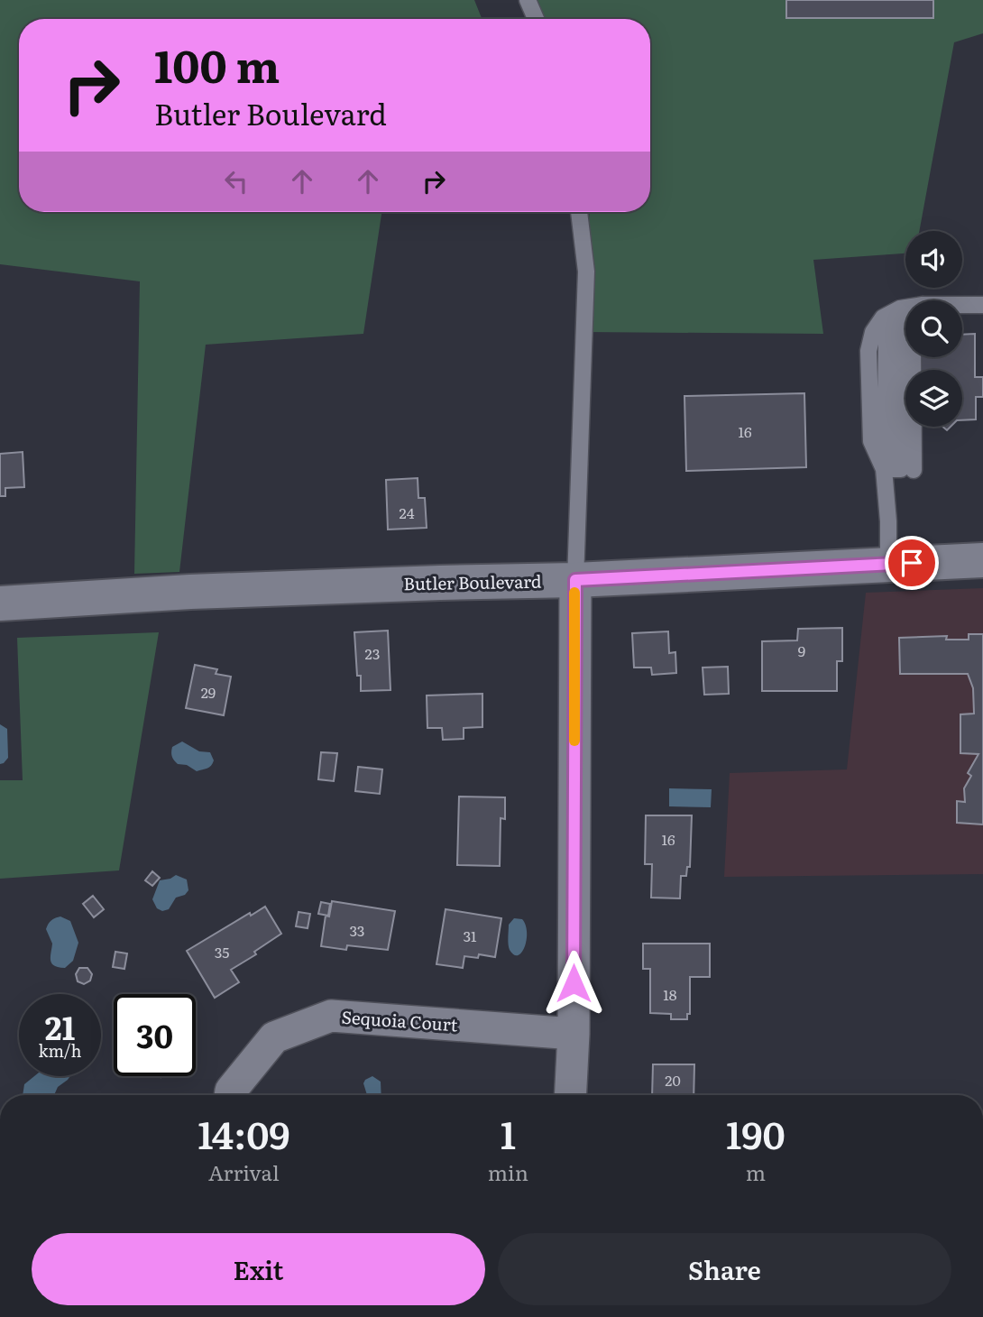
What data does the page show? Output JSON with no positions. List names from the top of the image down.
{
  "streets": {
    "street": ["Butler Boulevard", "Sequoia Court"]
  },
  "house_numbers": [
    "16",
    "24",
    "9",
    "23",
    "29",
    "16",
    "33",
    "31",
    "35",
    "18",
    "20"
  ],
  "page": {
    "turn": ["100 m", "Butler Boulevard"],
    "speed": "21 km/h",
    "limit": "30",
    "eta": [
      "14:09",
      "Arrival",
      "1",
      "min",
      "190",
      "m"
    ],
    "buttons": ["Exit", "Share"]
  }
}
